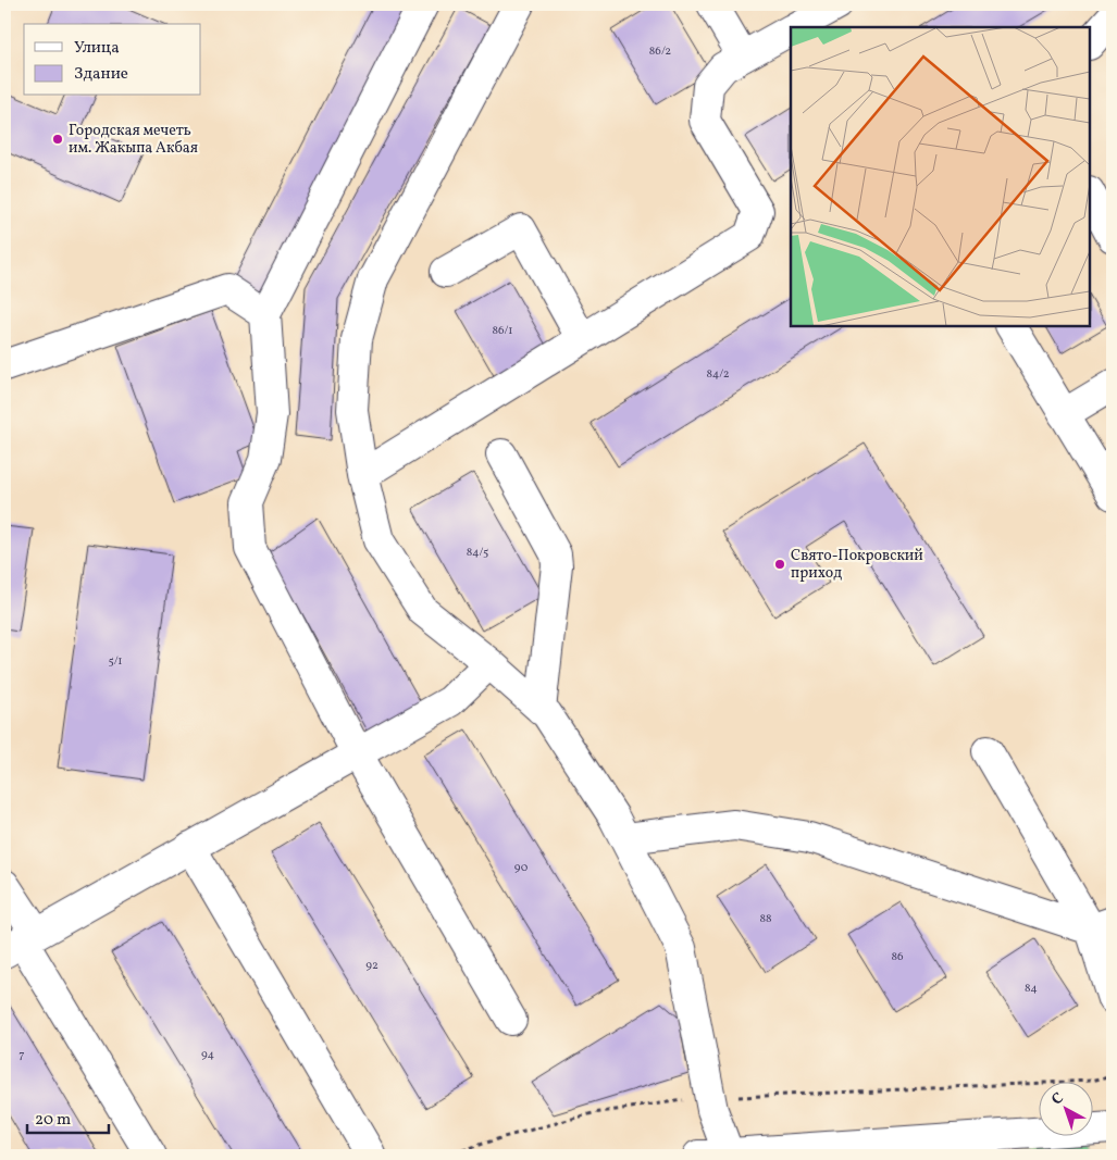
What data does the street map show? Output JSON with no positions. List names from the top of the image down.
{
  "places": ["Городская мечеть им. Жакыпа Акбая", "Свято-Покровский приход"],
  "house_numbers": [
    "86/2",
    "86/1",
    "84/2",
    "84/5",
    "5/1",
    "90",
    "88",
    "86",
    "92",
    "84",
    "7",
    "94"
  ],
  "legend": ["Улица", "Здание"],
  "scale_bar": "20 m",
  "north": "top left"
}
